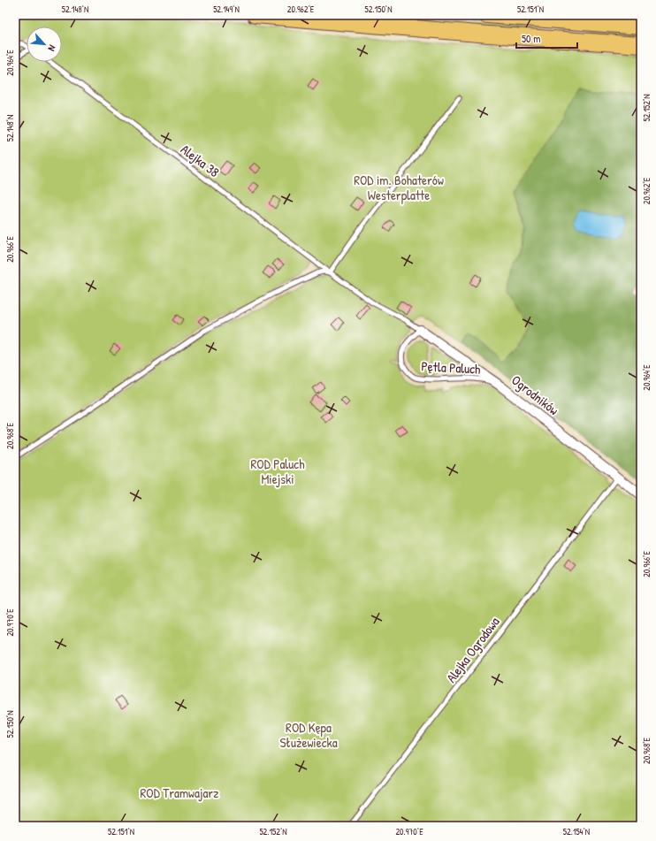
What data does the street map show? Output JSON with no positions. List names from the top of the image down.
{
  "streets": {
    "street": ["Ogrodników"],
    "lane": ["Alejka 38", "Pętla Paluch", "Alejka Ogrodowa"]
  },
  "crossings": [
    ["Alejka 38", "Ogrodników"],
    ["Pętla Paluch", "Ogrodników"],
    ["Ogrodników", "Alejka Ogrodowa"]
  ],
  "parks": [
    "ROD im. Bohaterów Westerplatte",
    "ROD Paluch Miejski",
    "ROD Kępa Służewiecka",
    "ROD Tramwajarz"
  ],
  "scale_bar": "50 m",
  "north": "bottom right",
  "coordinates": [
    "52.148°N",
    "52.149°N",
    "20.962°E",
    "52.150°N",
    "52.151°N",
    "20.964°E",
    "52.152°N",
    "20.966°E",
    "20.968°E",
    "20.970°E",
    "52.154°N"
  ]
}
